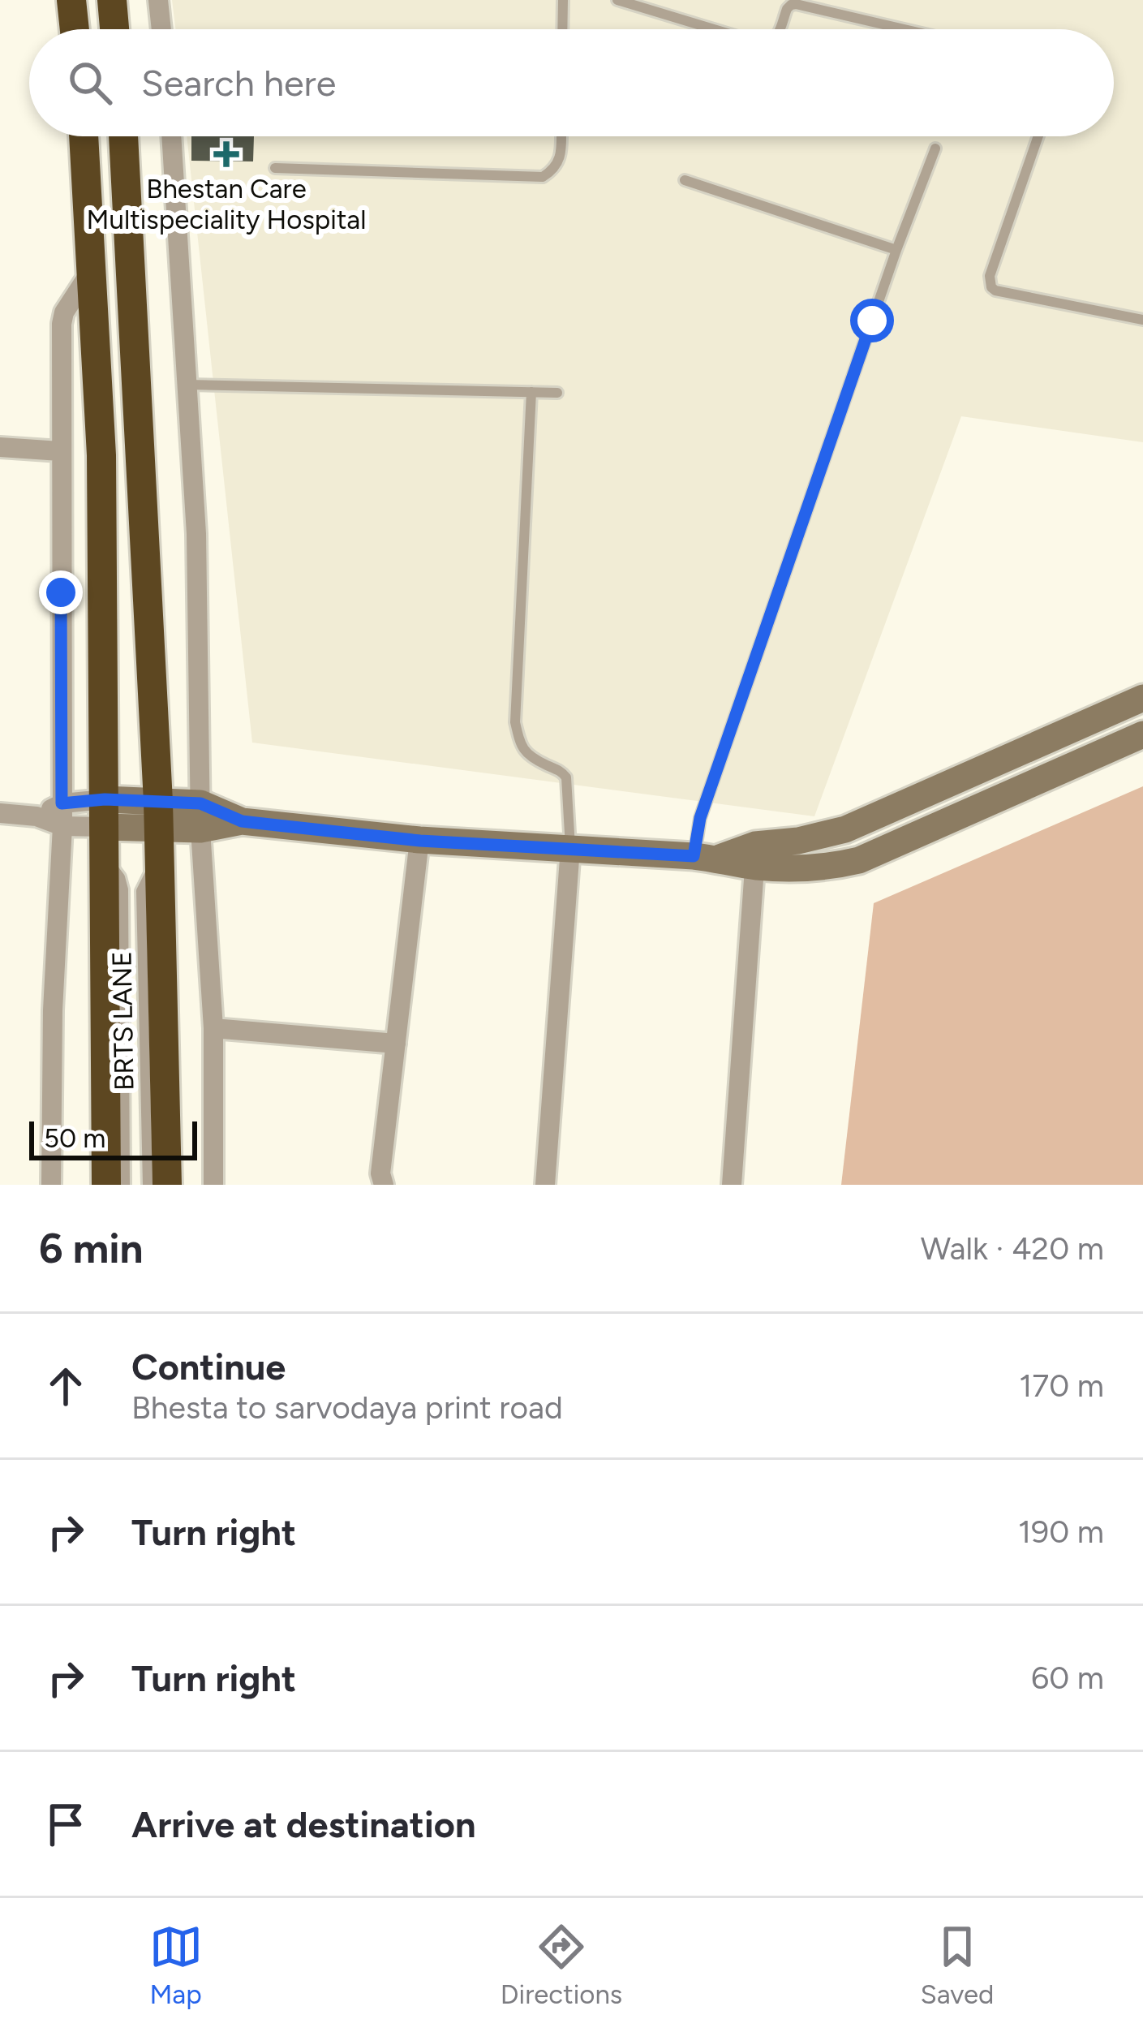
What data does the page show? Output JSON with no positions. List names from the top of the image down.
{
  "streets": {
    "lane": ["BRTS LANE"]
  },
  "places": {
    "health": ["Bhestan Care Multispeciality Hospital"]
  },
  "scale_bar": "50 m",
  "page": {
    "search": "Search here",
    "scale": "50 m",
    "heading": ["6 min", "Walk · 420 m"],
    "list": [
      ["Continue", "Bhesta to sarvodaya print road", "170 m"],
      ["Turn right", "190 m"],
      ["Turn right", "60 m"],
      "Arrive at destination"
    ],
    "nav": ["Map", "Directions", "Saved"]
  }
}
